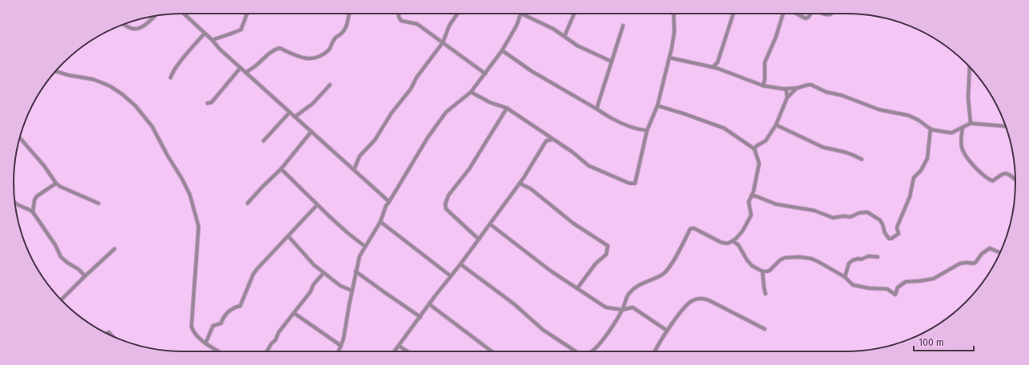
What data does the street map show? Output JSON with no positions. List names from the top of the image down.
{
  "scale_bar": "100 m"
}
